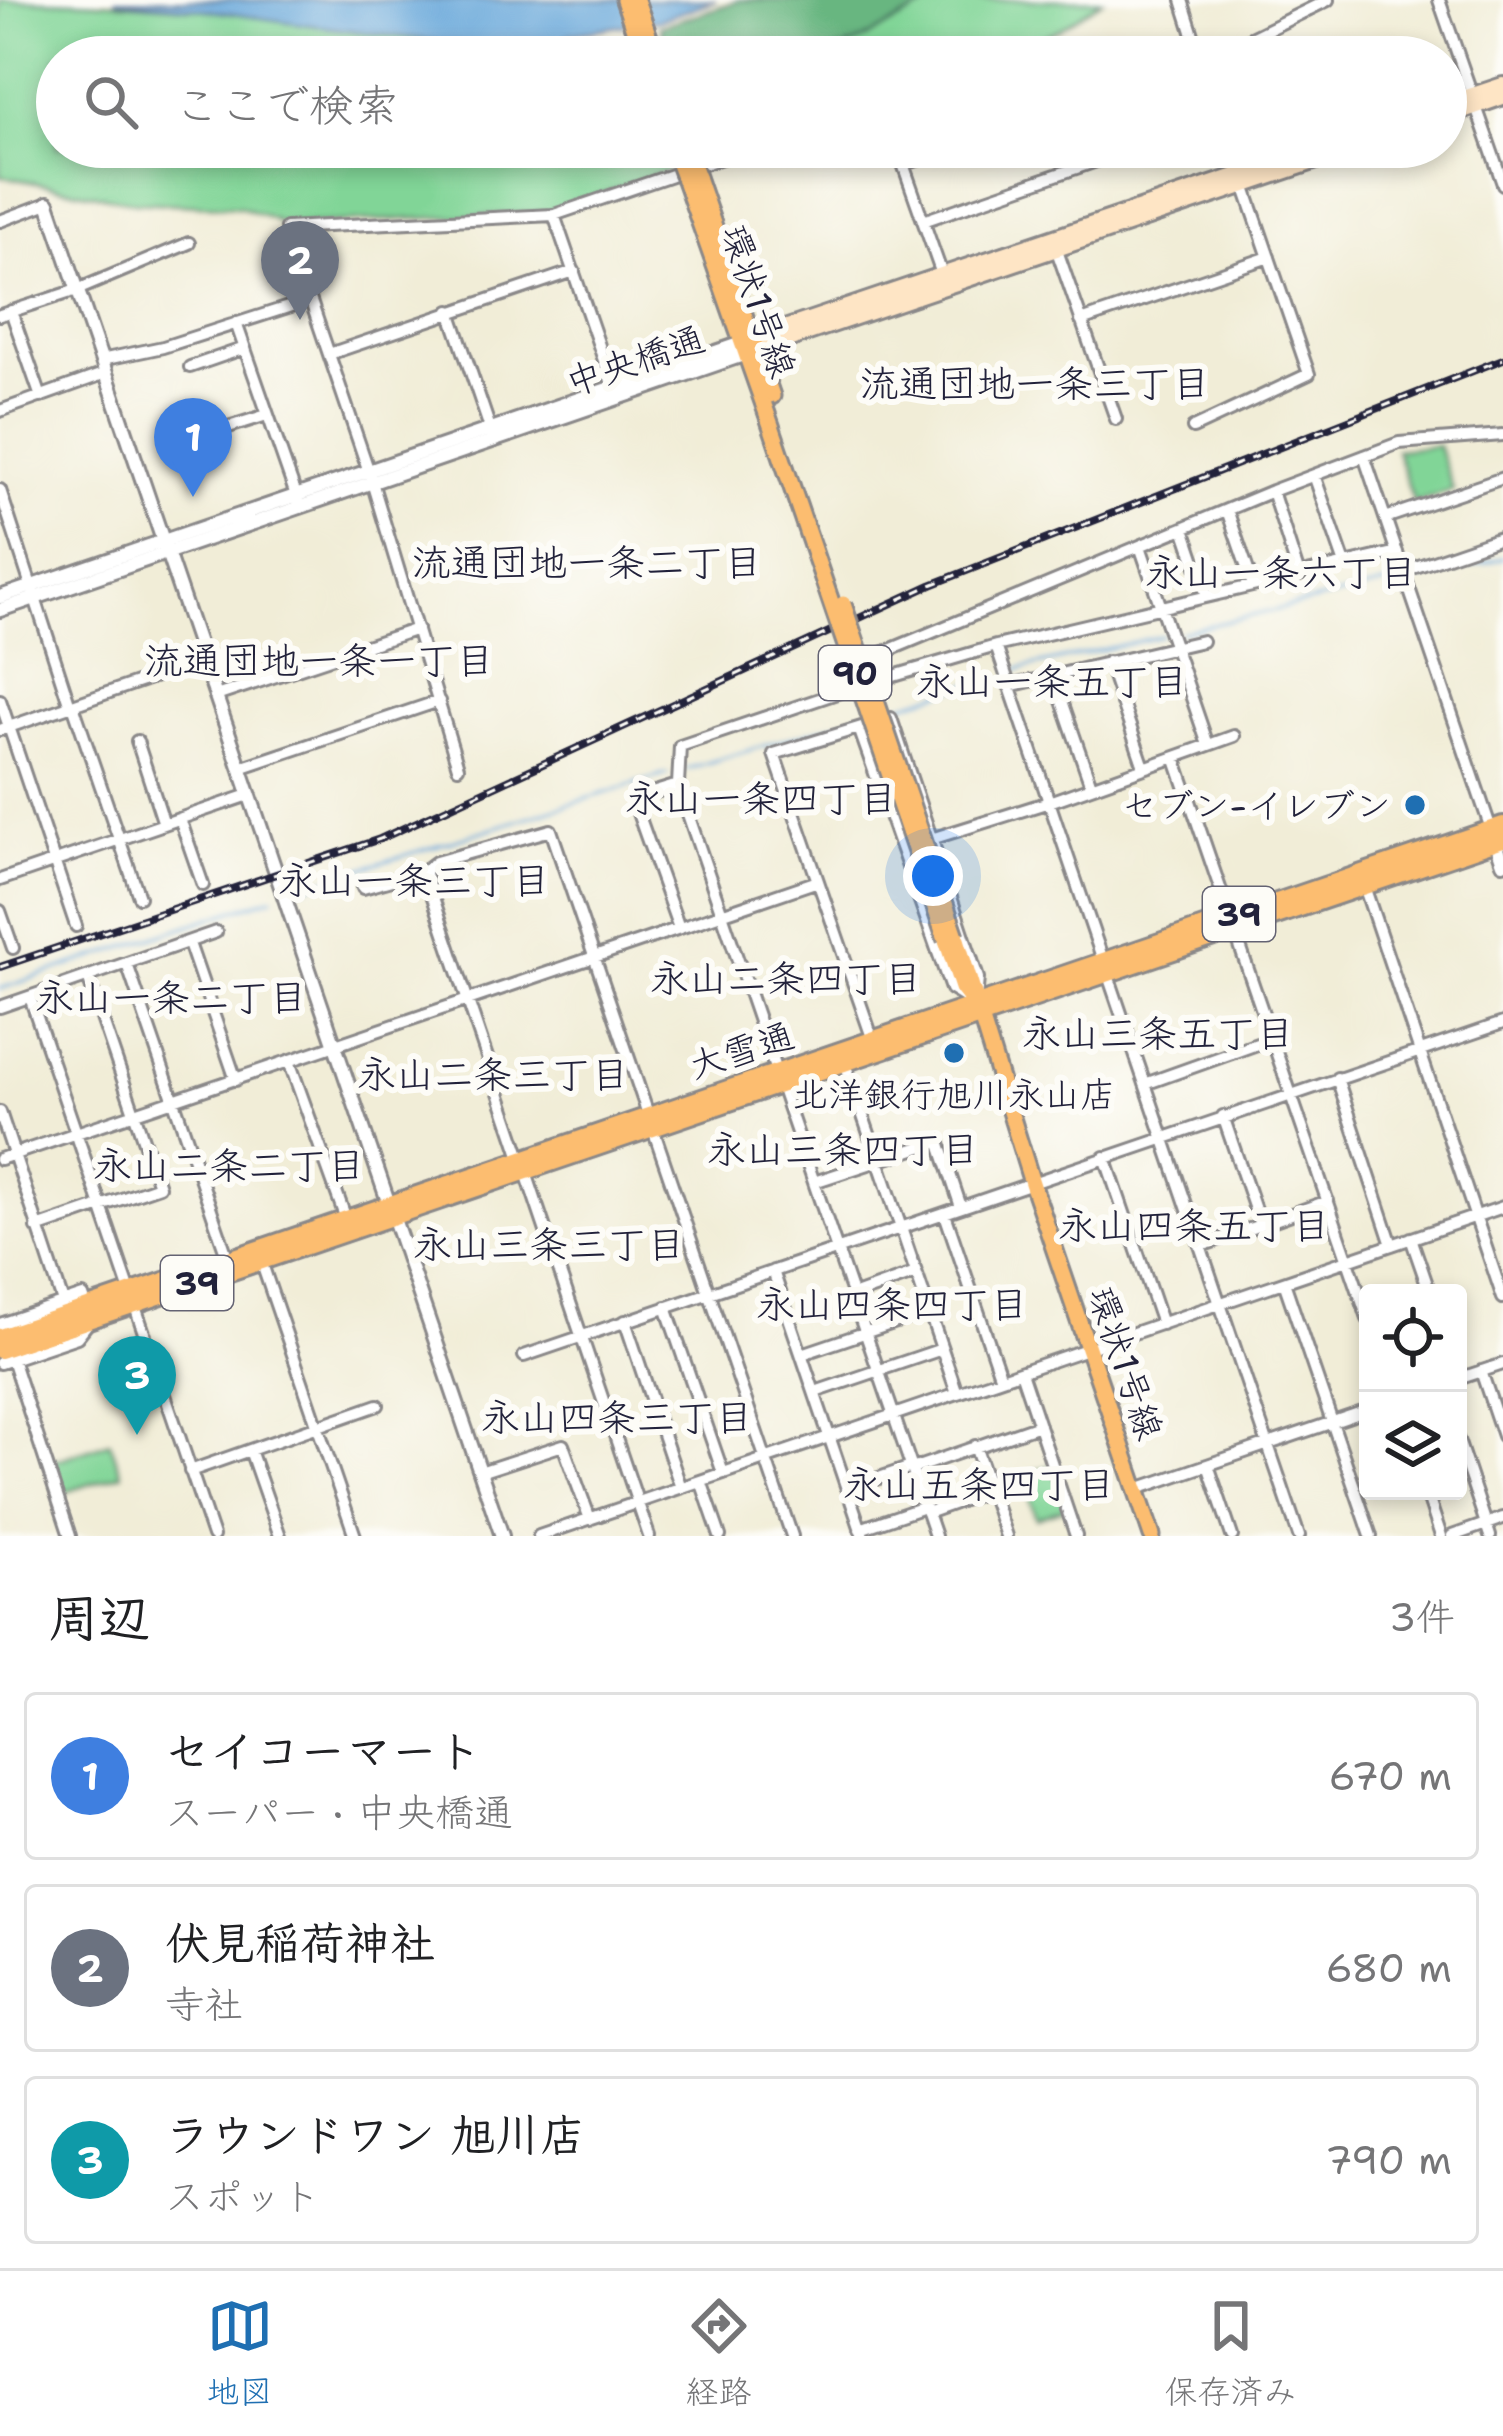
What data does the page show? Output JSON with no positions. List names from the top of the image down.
{
  "streets": {
    "highway": ["39", "大雪通"],
    "main road": ["環状1号線", "中央橋通", "90"]
  },
  "crossings": [
    ["環状1号線", "中央橋通"],
    ["環状1号線", "大雪通"]
  ],
  "districts": [
    "流通団地一条三丁目",
    "流通団地一条二丁目",
    "永山一条六丁目",
    "流通団地一条一丁目",
    "永山一条五丁目",
    "永山一条四丁目",
    "永山一条三丁目",
    "永山二条四丁目",
    "永山一条二丁目",
    "永山三条五丁目",
    "永山二条三丁目",
    "永山三条四丁目",
    "永山二条二丁目",
    "永山四条五丁目",
    "永山三条三丁目",
    "永山四条四丁目",
    "永山四条三丁目",
    "永山五条四丁目"
  ],
  "places": ["セブン-イレブン", "北洋銀行旭川永山店"],
  "page": {
    "search": "ここで検索",
    "pins": ["2", "1", "3"],
    "heading": ["周辺", "3件"],
    "list": [
      {
        "mark": "1",
        "name": "セイコーマート",
        "note": "スーパー · 中央橋通",
        "value": "670 m"
      },
      {
        "mark": "2",
        "name": "伏見稲荷神社",
        "note": "寺社",
        "value": "680 m"
      },
      {
        "mark": "3",
        "name": "ラウンドワン 旭川店",
        "note": "スポット",
        "value": "790 m"
      }
    ],
    "nav": ["地図", "経路", "保存済み"]
  }
}
